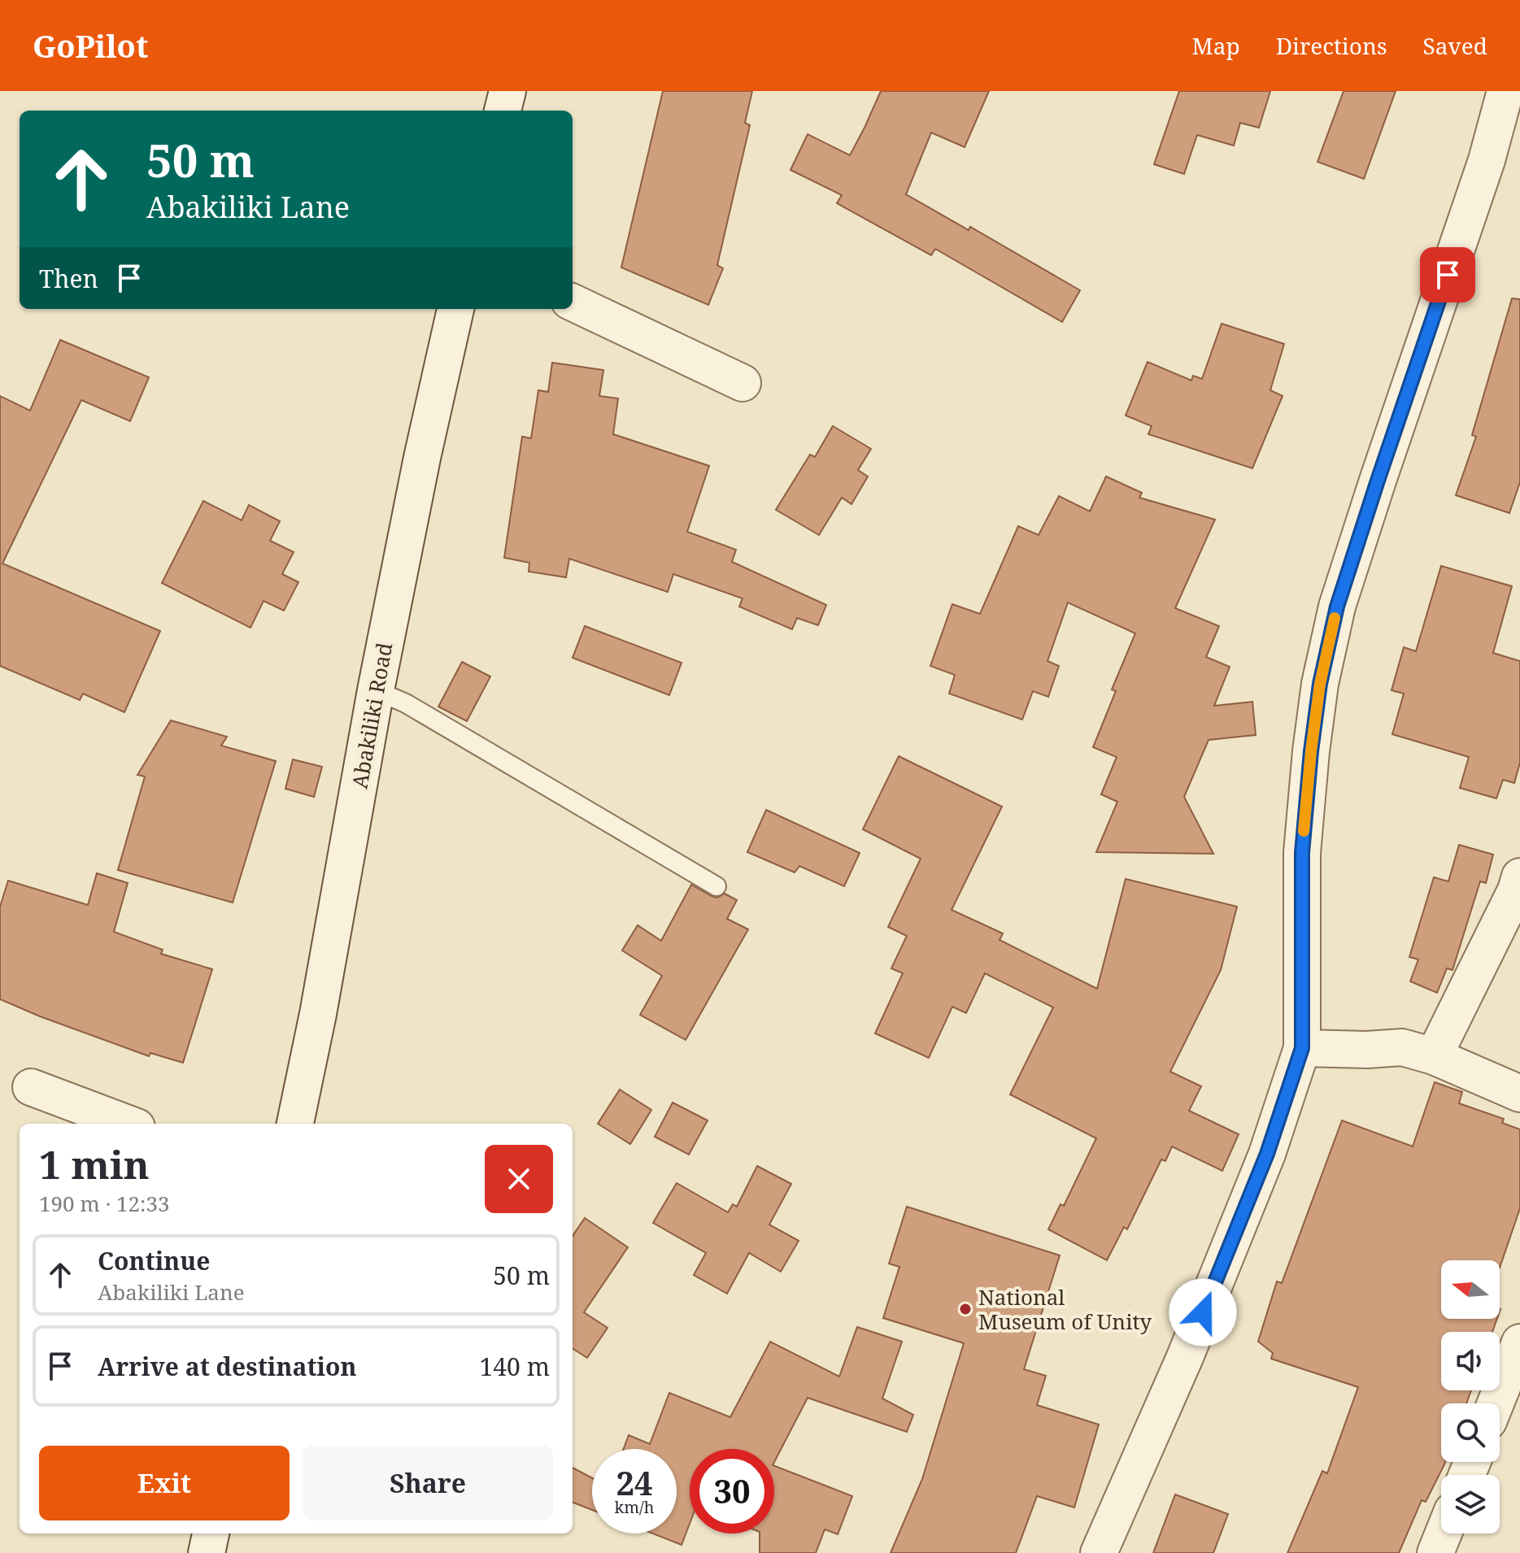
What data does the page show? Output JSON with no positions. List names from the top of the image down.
{
  "streets": {
    "street": ["Abakiliki Road"]
  },
  "places": ["National Museum of Unity"],
  "north": "left",
  "page": {
    "header": "GoPilot",
    "nav": ["Map", "Directions", "Saved"],
    "turn": ["50 m", "Abakiliki Lane"],
    "then": "Then",
    "heading": ["1 min", "190 m · 12:33"],
    "list": [
      {
        "name": "Continue",
        "note": "Abakiliki Lane",
        "value": "50 m"
      },
      {
        "name": "Arrive at destination",
        "value": "140 m"
      }
    ],
    "buttons": ["Exit", "Share"],
    "speed": "24 km/h",
    "limit": "30"
  }
}
